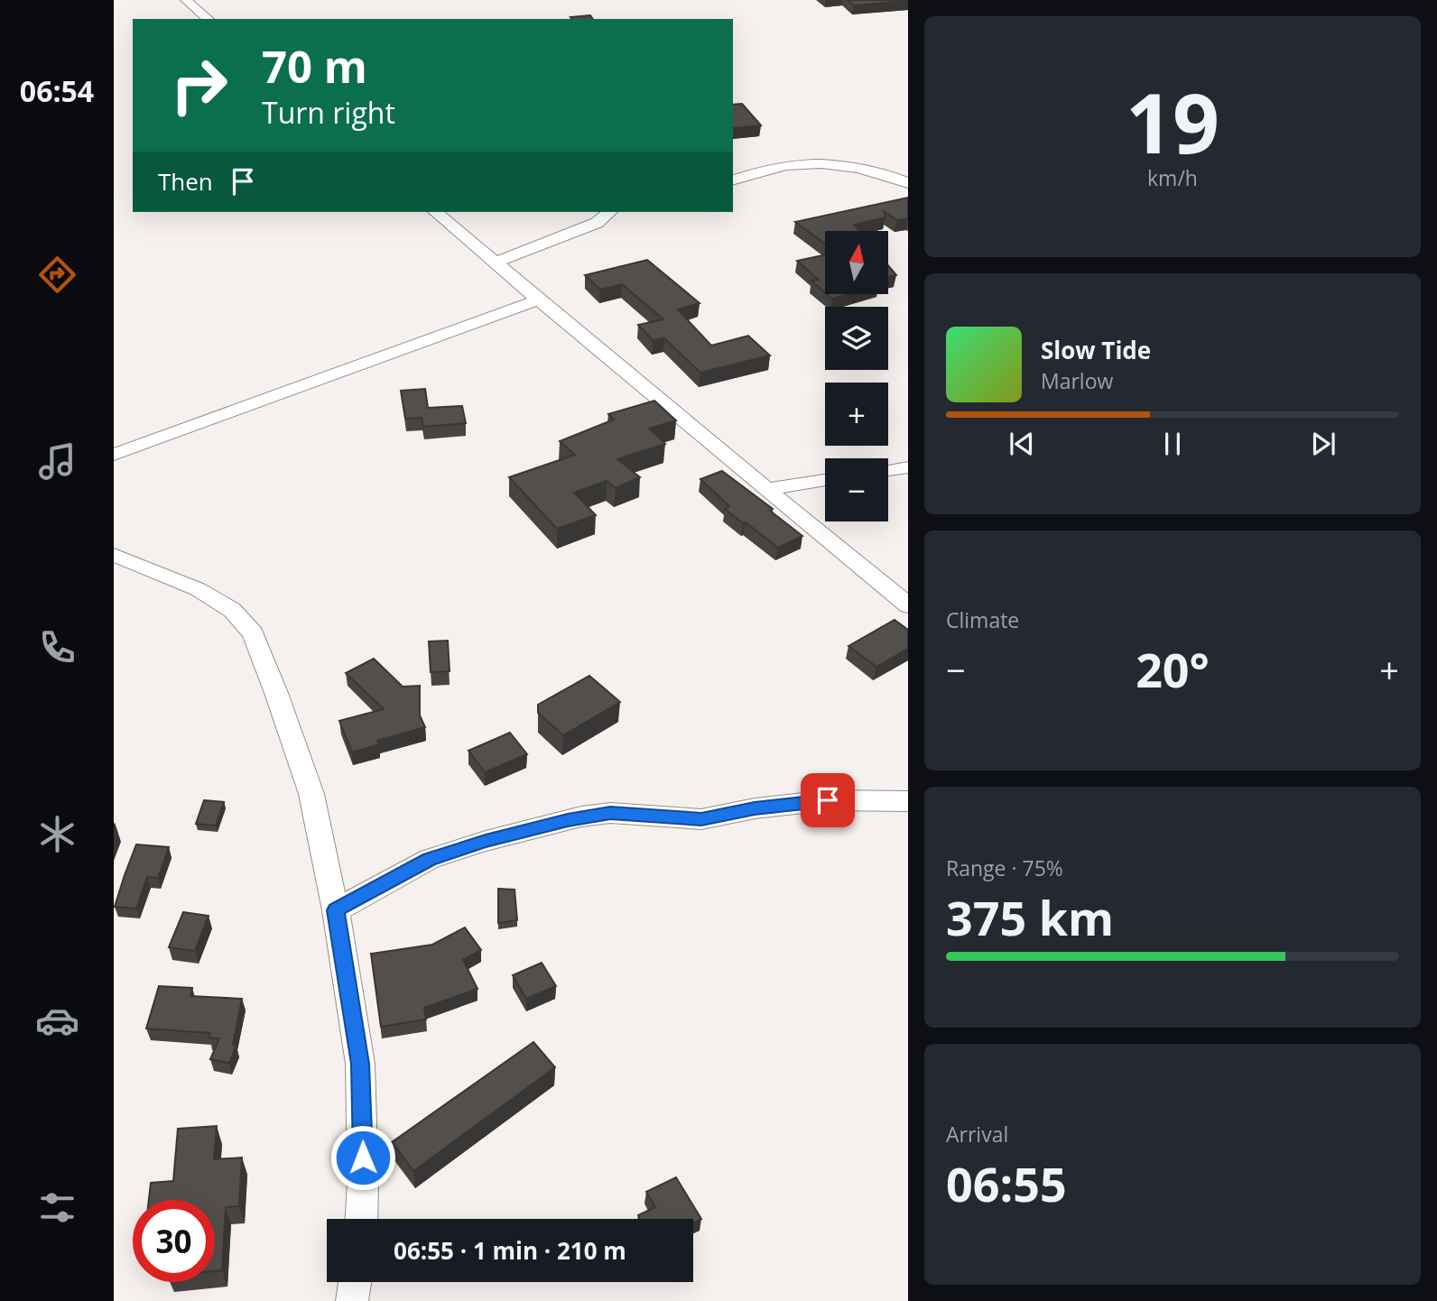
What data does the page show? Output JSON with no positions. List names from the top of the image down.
{
  "north": "top",
  "page": {
    "tabs": "06:54",
    "tile": [
      ["19", "km/h"],
      "Climate",
      ["Range · 75%", "375 km"],
      ["Arrival", "06:55"]
    ],
    "turn": ["70 m", "Turn right"],
    "then": "Then",
    "map_buttons": ["+", "−"],
    "song": ["Slow Tide", "Marlow"],
    "heat": ["−", "20°", "+"],
    "limit": "30",
    "trip": "06:55 · 1 min · 210 m"
  }
}
